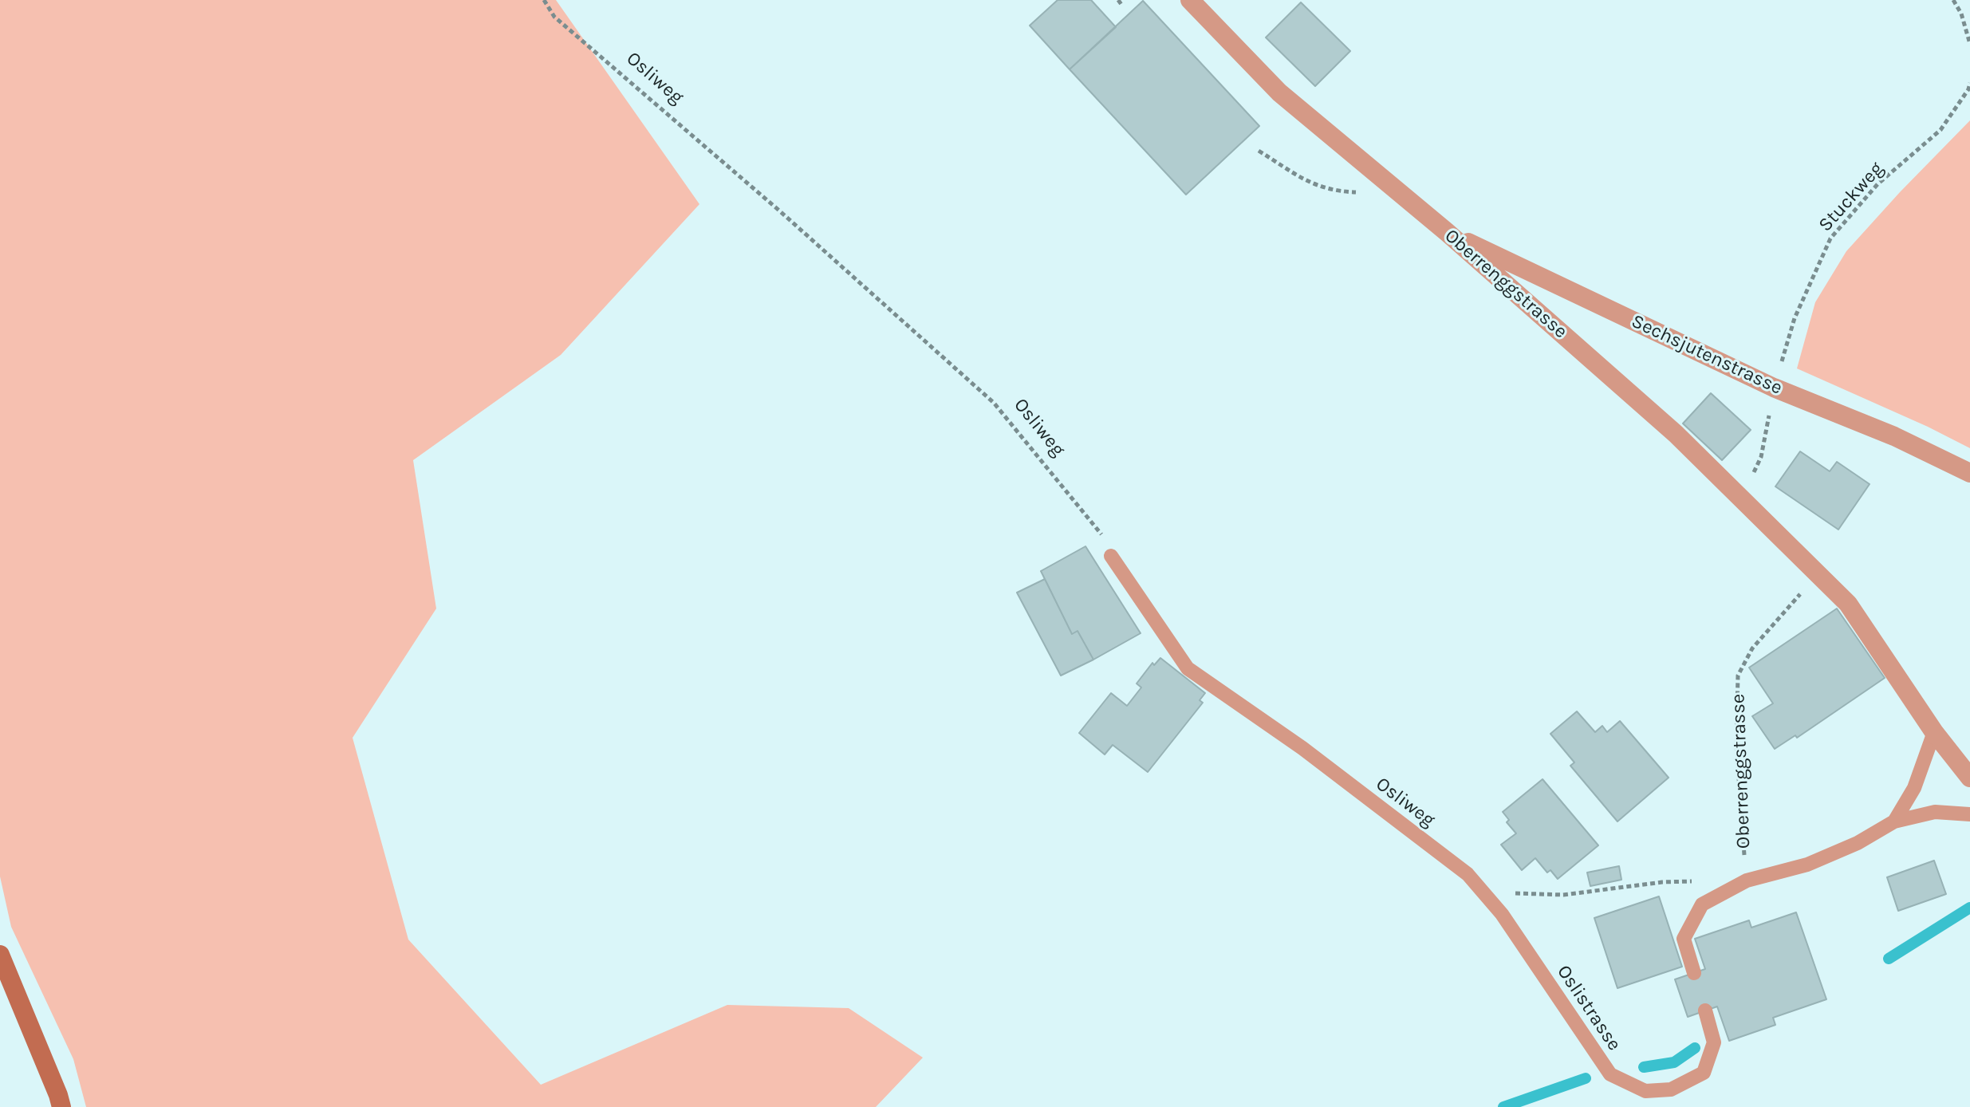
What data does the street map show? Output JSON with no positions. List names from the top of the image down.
{
  "streets": {
    "street": ["Oberrenggstrasse", "Sechsjutenstrasse"],
    "lane": ["Osliweg", "Oslistrasse"],
    "path": ["Stuckweg"]
  },
  "crossings": [
    ["Osliweg", "Oslistrasse"],
    ["Stuckweg", "Oberrenggstrasse"],
    ["Stuckweg", "Sechsjutenstrasse"],
    ["Oberrenggstrasse", "Sechsjutenstrasse"]
  ]
}
